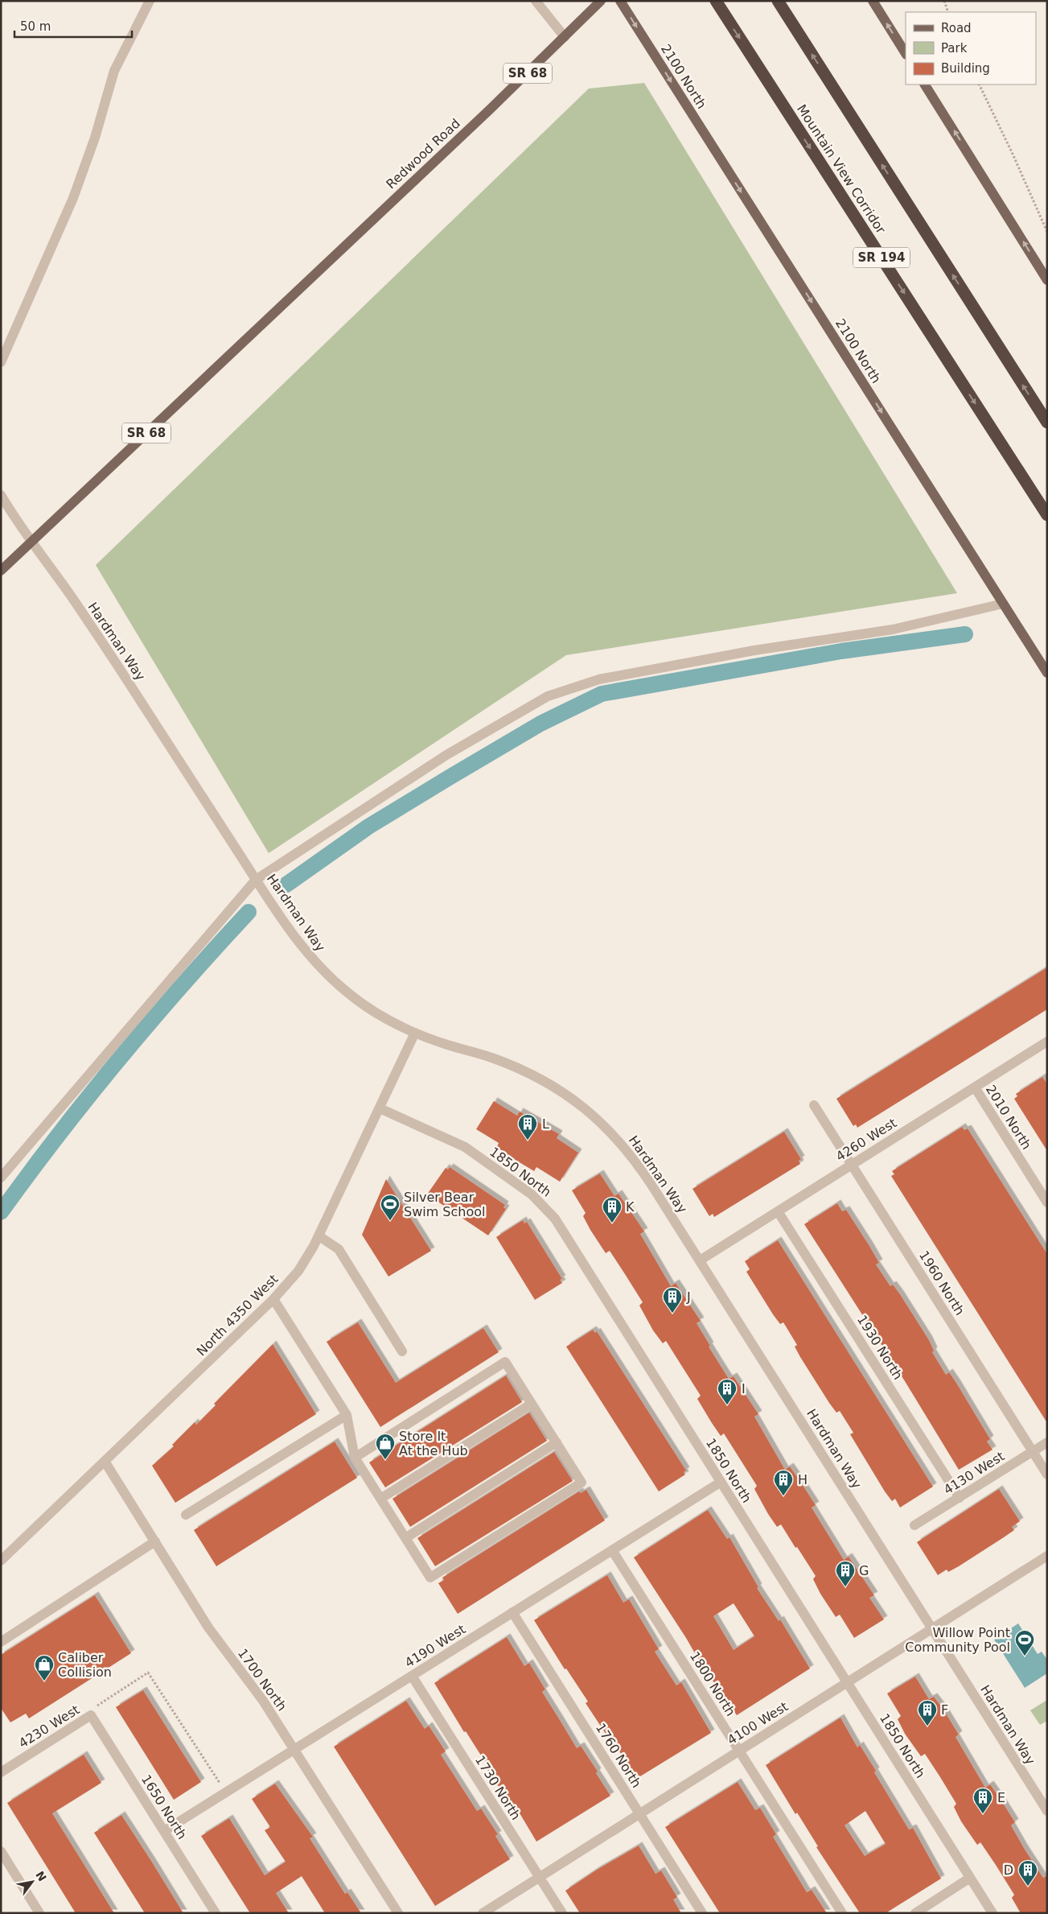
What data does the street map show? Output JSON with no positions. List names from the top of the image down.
{
  "streets": {
    "highway": ["Mountain View Corridor", "SR 194"],
    "main road": ["SR 68", "2100 North", "Redwood Road"],
    "street": [
      "Hardman Way",
      "2010 North",
      "4260 West",
      "1850 North",
      "1960 North",
      "North 4350 West",
      "1930 North",
      "4130 West",
      "4190 West",
      "1700 North",
      "1800 North",
      "4100 West",
      "4230 West",
      "1760 North",
      "1730 North",
      "1650 North"
    ]
  },
  "crossings": [
    ["SR 68", "Redwood Road"],
    ["SR 68", "Hardman Way"],
    ["Redwood Road", "Hardman Way"],
    ["Hardman Way", "4260 West"],
    ["Hardman Way", "North 4350 West"],
    ["Hardman Way", "4100 West"],
    ["2010 North", "4260 West"],
    ["4260 West", "1960 North"],
    ["4260 West", "1930 North"],
    ["1850 North", "North 4350 West"],
    ["1850 North", "4190 West"],
    ["1850 North", "4100 West"],
    ["1960 North", "4130 West"],
    ["North 4350 West", "1700 North"],
    ["1930 North", "4130 West"],
    ["4190 West", "1700 North"],
    ["4190 West", "1800 North"],
    ["4190 West", "1760 North"],
    ["4190 West", "1730 North"],
    ["4190 West", "1650 North"],
    ["1800 North", "4100 West"],
    ["4100 West", "1760 North"],
    ["4100 West", "1730 North"],
    ["4230 West", "1650 North"]
  ],
  "one_way": ["2100 North"],
  "places": {
    "building": [
      "L",
      "K",
      "J",
      "I",
      "H",
      "G",
      "F",
      "E",
      "D"
    ],
    "sports": ["Silver Bear Swim School", "Willow Point Community Pool"],
    "shop": ["Store It At the Hub", "Caliber Collision"]
  },
  "legend": ["Road", "Park", "Building"],
  "scale_bar": "50 m",
  "north": "top right"
}
